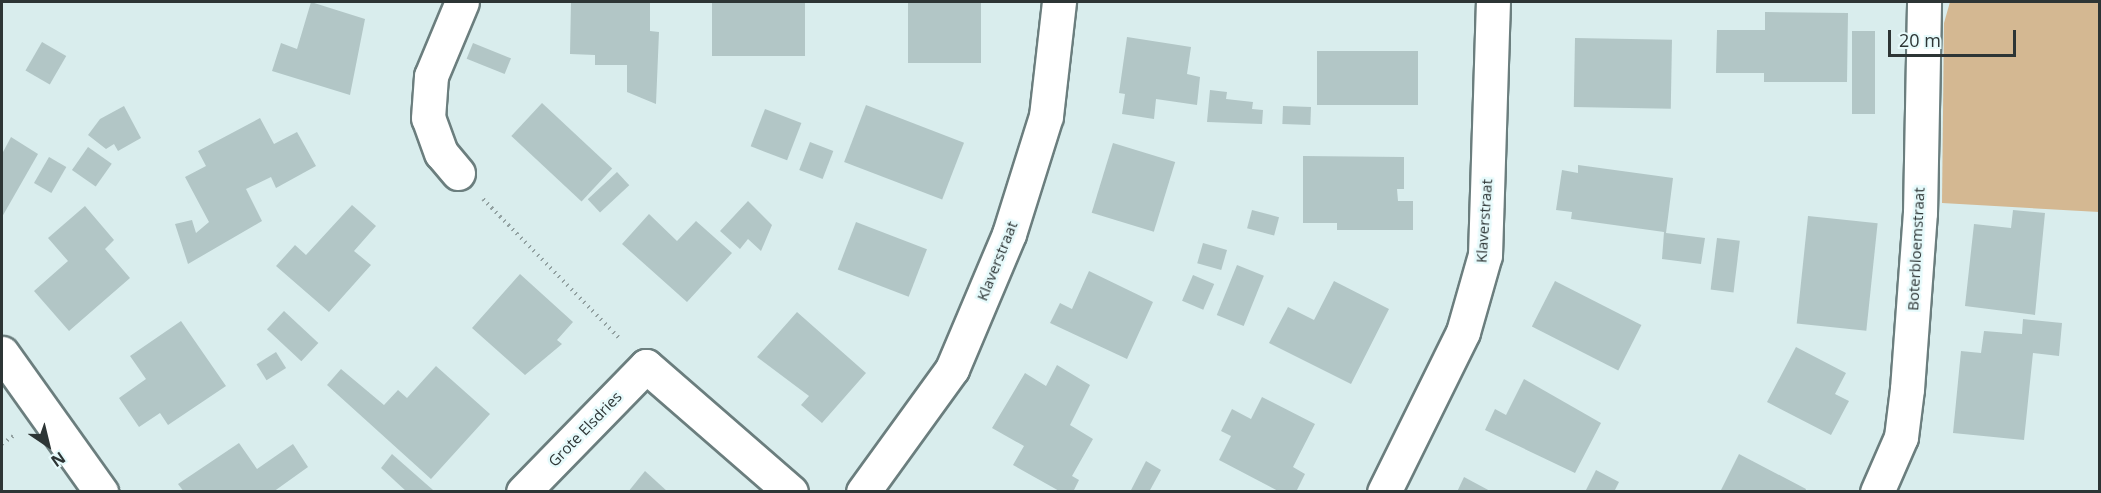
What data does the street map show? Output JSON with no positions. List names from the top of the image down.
{
  "streets": {
    "street": ["Klaverstraat", "Boterbloemstraat", "Grote Elsdries"]
  },
  "scale_bar": "20 m",
  "north": "bottom right"
}
